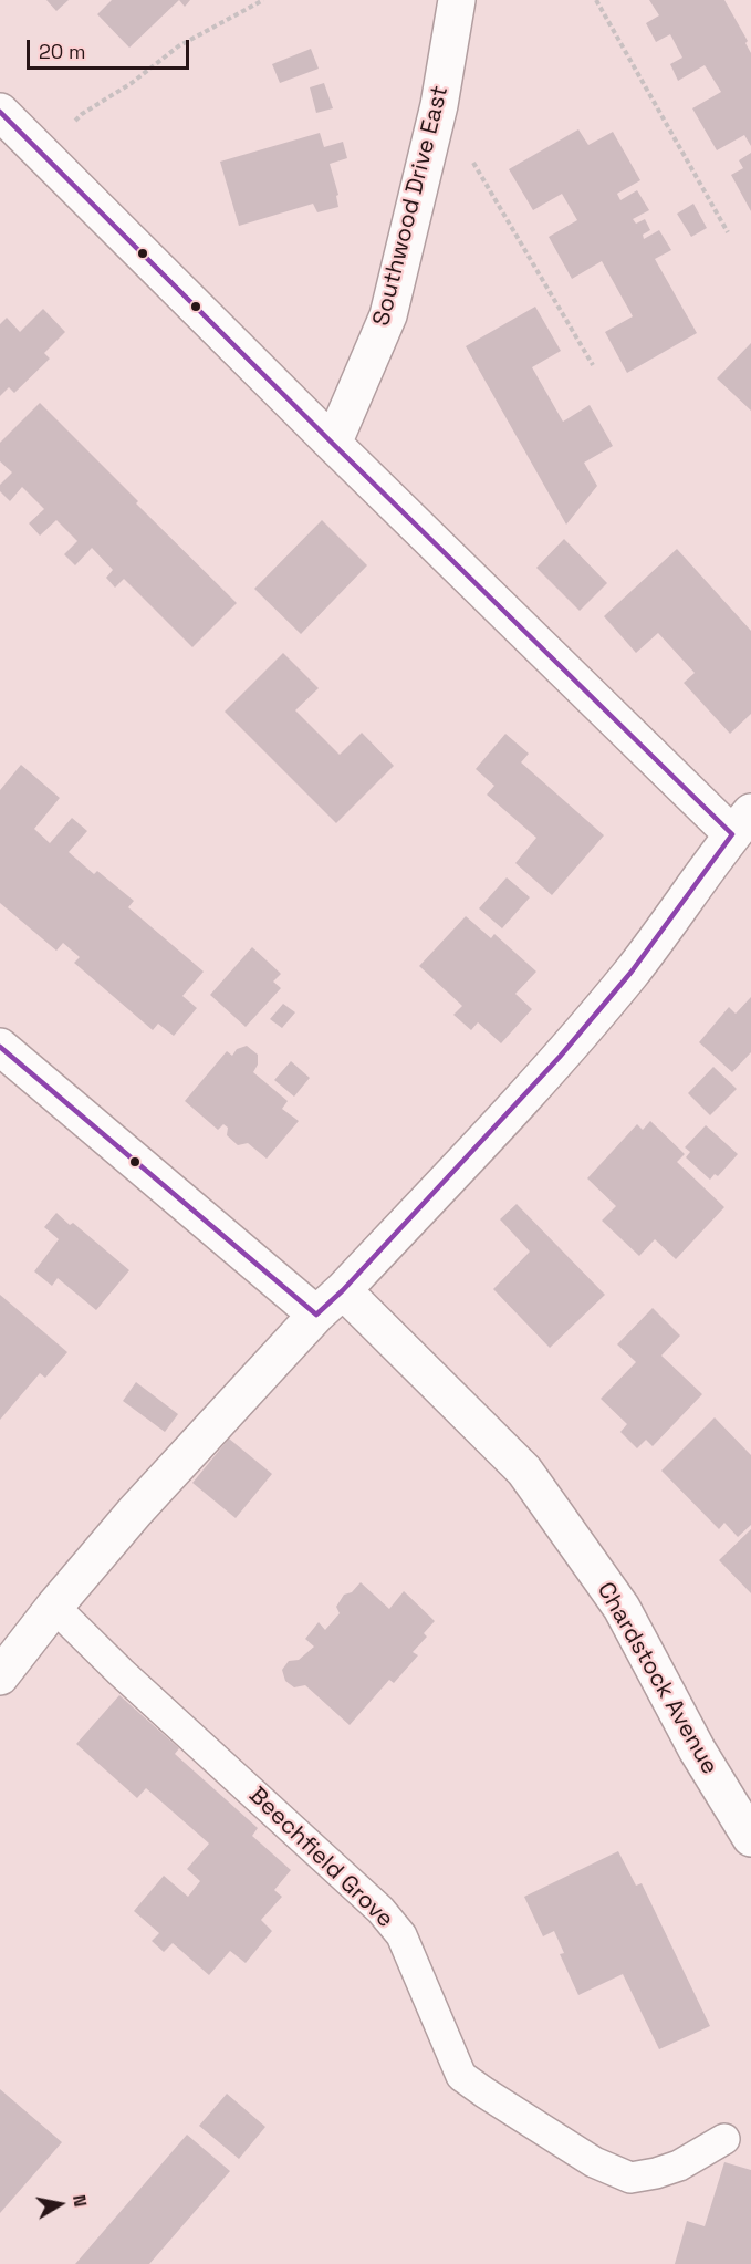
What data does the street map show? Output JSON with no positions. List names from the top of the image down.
{
  "streets": {
    "street": ["Southwood Drive East", "Chardstock Avenue"],
    "lane": ["Beechfield Grove"]
  },
  "scale_bar": "20 m",
  "north": "right"
}
